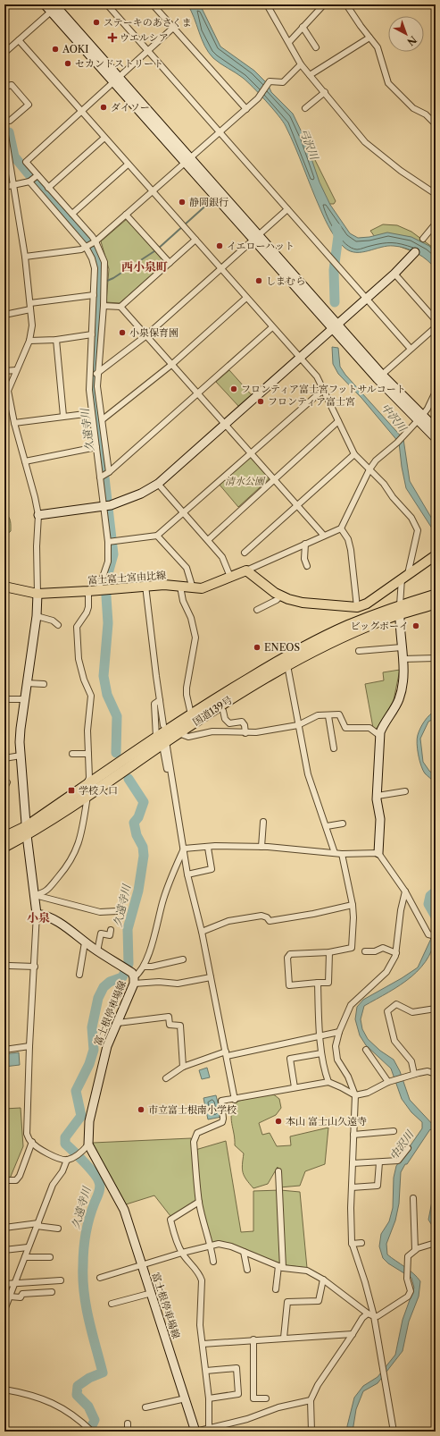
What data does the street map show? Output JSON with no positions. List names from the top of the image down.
{
  "streets": {
    "highway": ["国道139号"],
    "main road": ["富士富士宮由比線"],
    "street": ["富士根停車場線"]
  },
  "districts": ["西小泉町", "小泉"],
  "water": ["弓沢川", "中沢川", "久遠寺川"],
  "parks": ["清水公園"],
  "places": {
    "other": [
      "ステーキのあさくま",
      "AOKI",
      "セカンドストリート",
      "ダイソー",
      "静岡銀行",
      "イエローハット",
      "しまむら",
      "小泉保育園",
      "フロンティア富士宮フットサルコート",
      "フロンティア富士宮",
      "ビッグボーイ",
      "ENEOS",
      "市立富士根南小学校",
      "本山 富士山久遠寺"
    ],
    "health": ["ウエルシア"],
    "transit": ["学校入口"]
  },
  "north": "bottom right"
}
